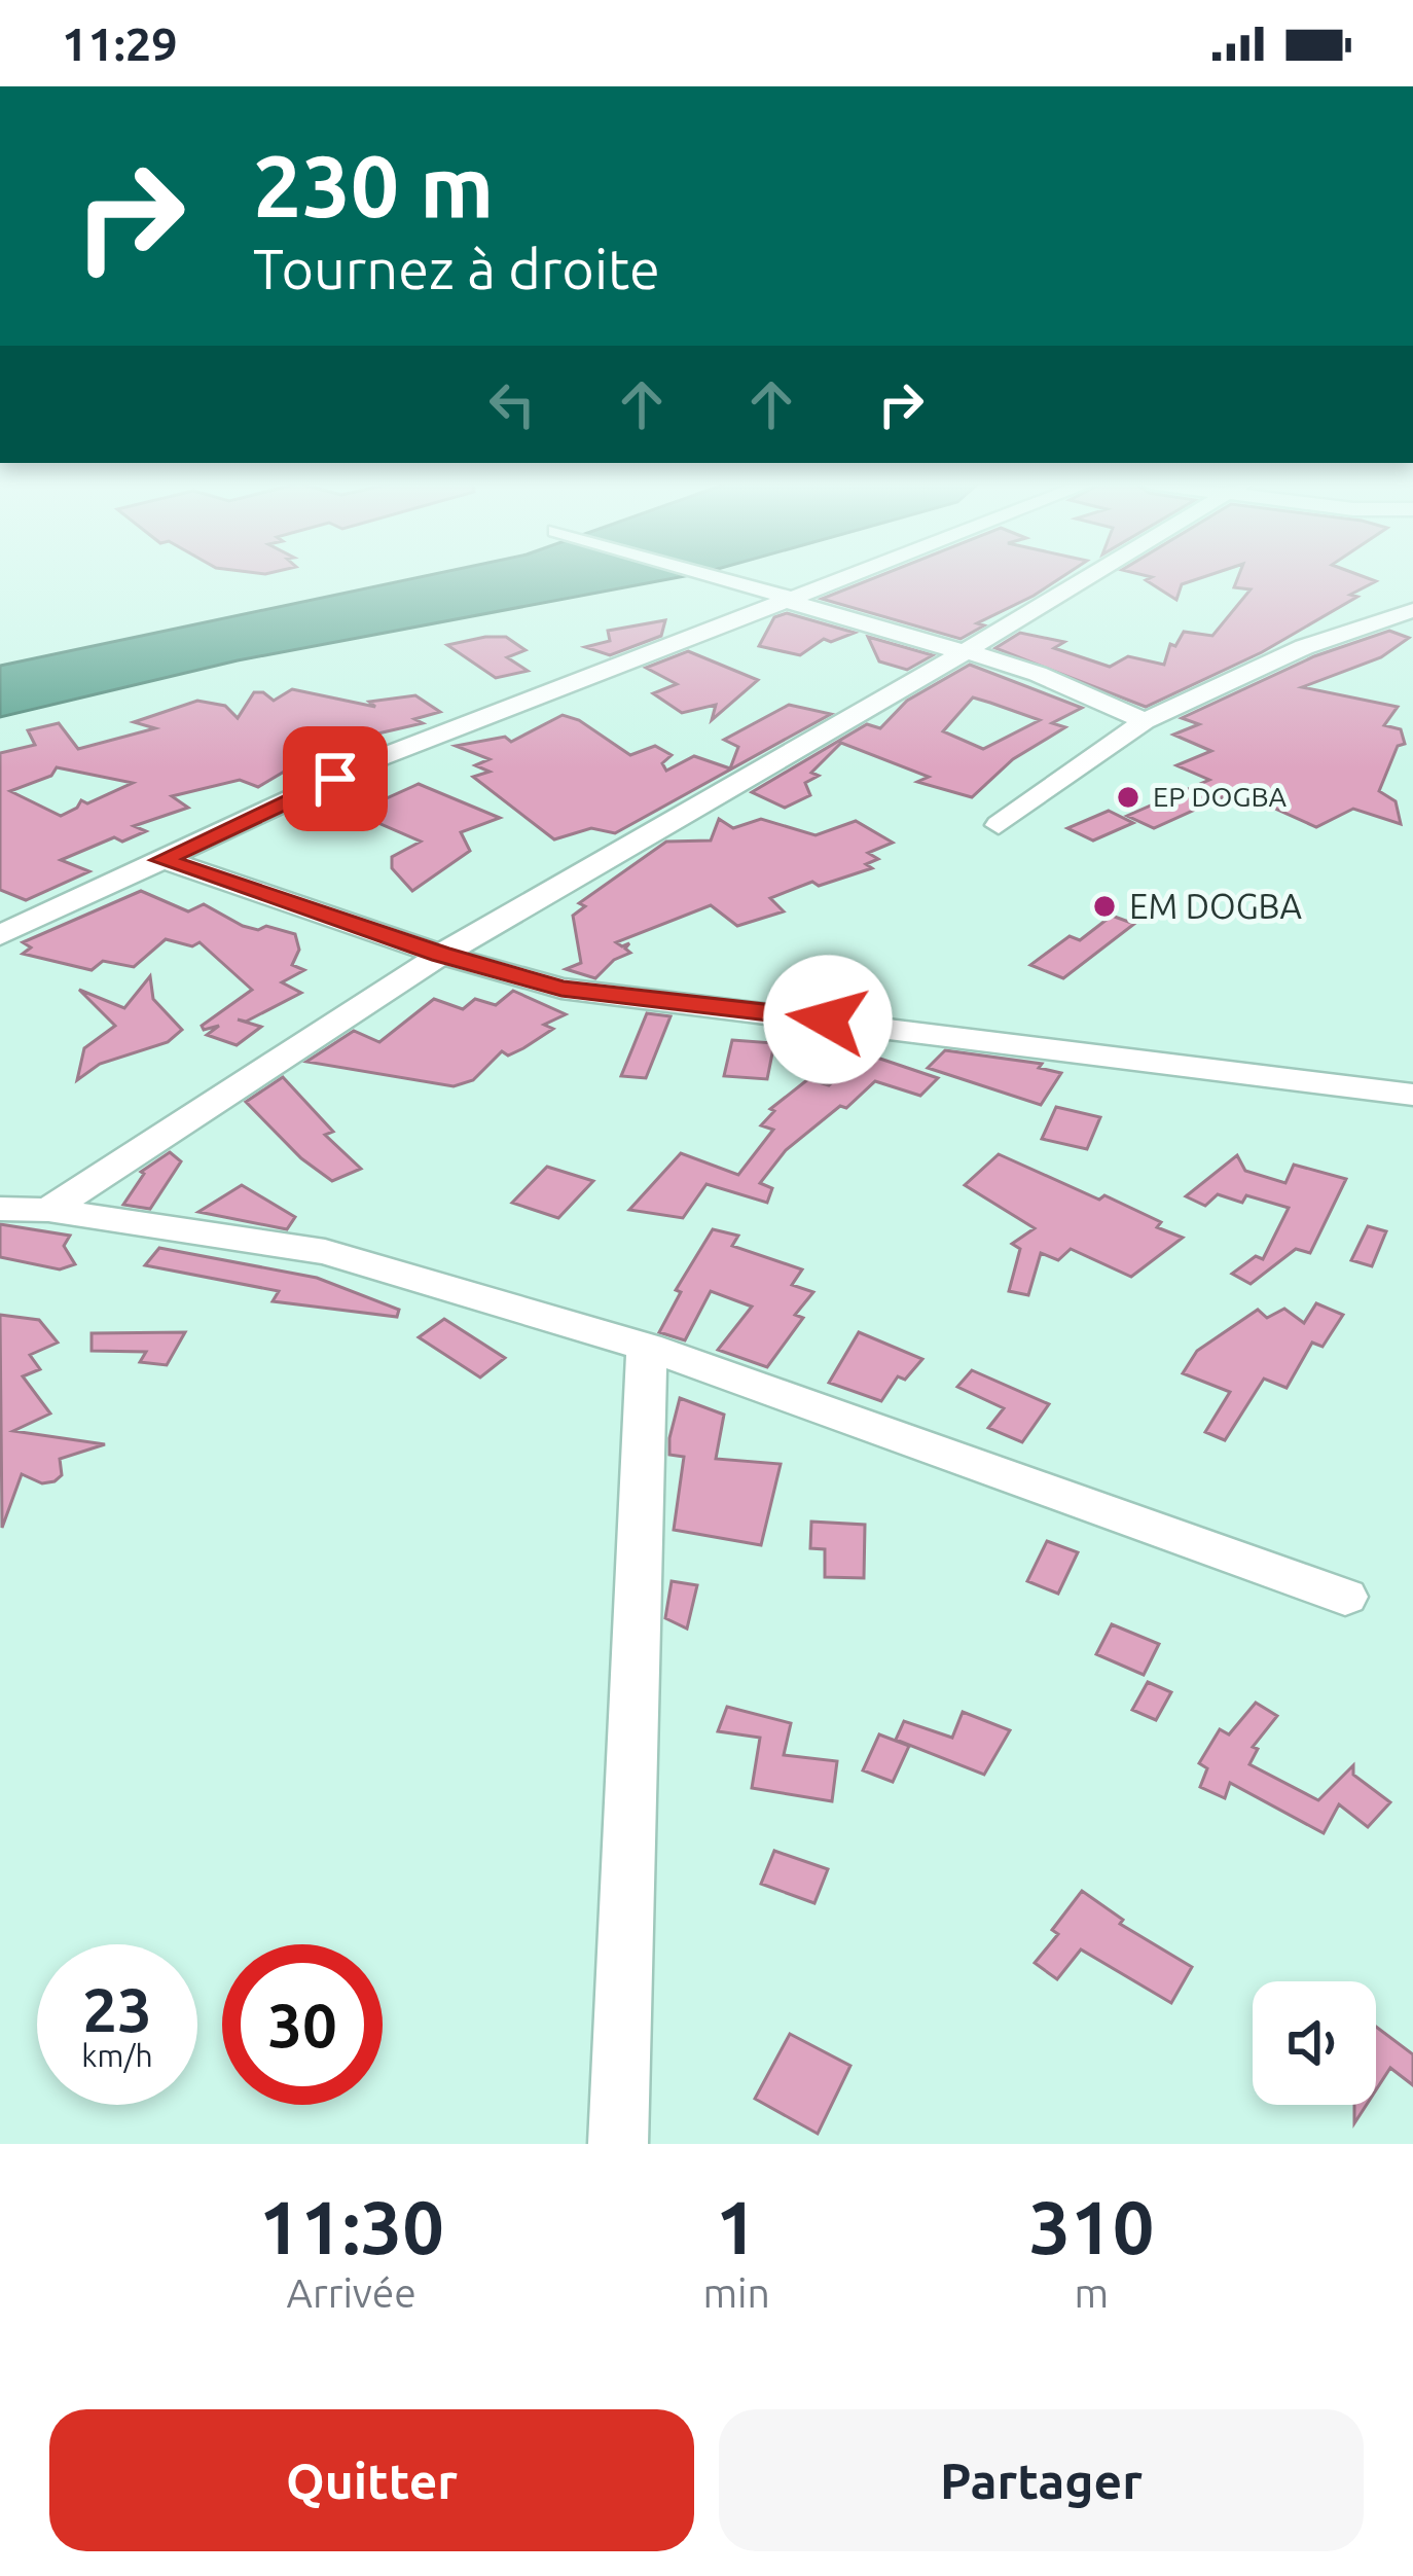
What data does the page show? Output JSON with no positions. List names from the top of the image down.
{
  "places": ["EP DOGBA", "EM DOGBA"],
  "page": {
    "status": "11:29",
    "turn": ["230 m", "Tournez à droite"],
    "speed": "23 km/h",
    "limit": "30",
    "eta": [
      "11:30",
      "Arrivée",
      "1",
      "min",
      "310",
      "m"
    ],
    "buttons": ["Quitter", "Partager"]
  }
}
